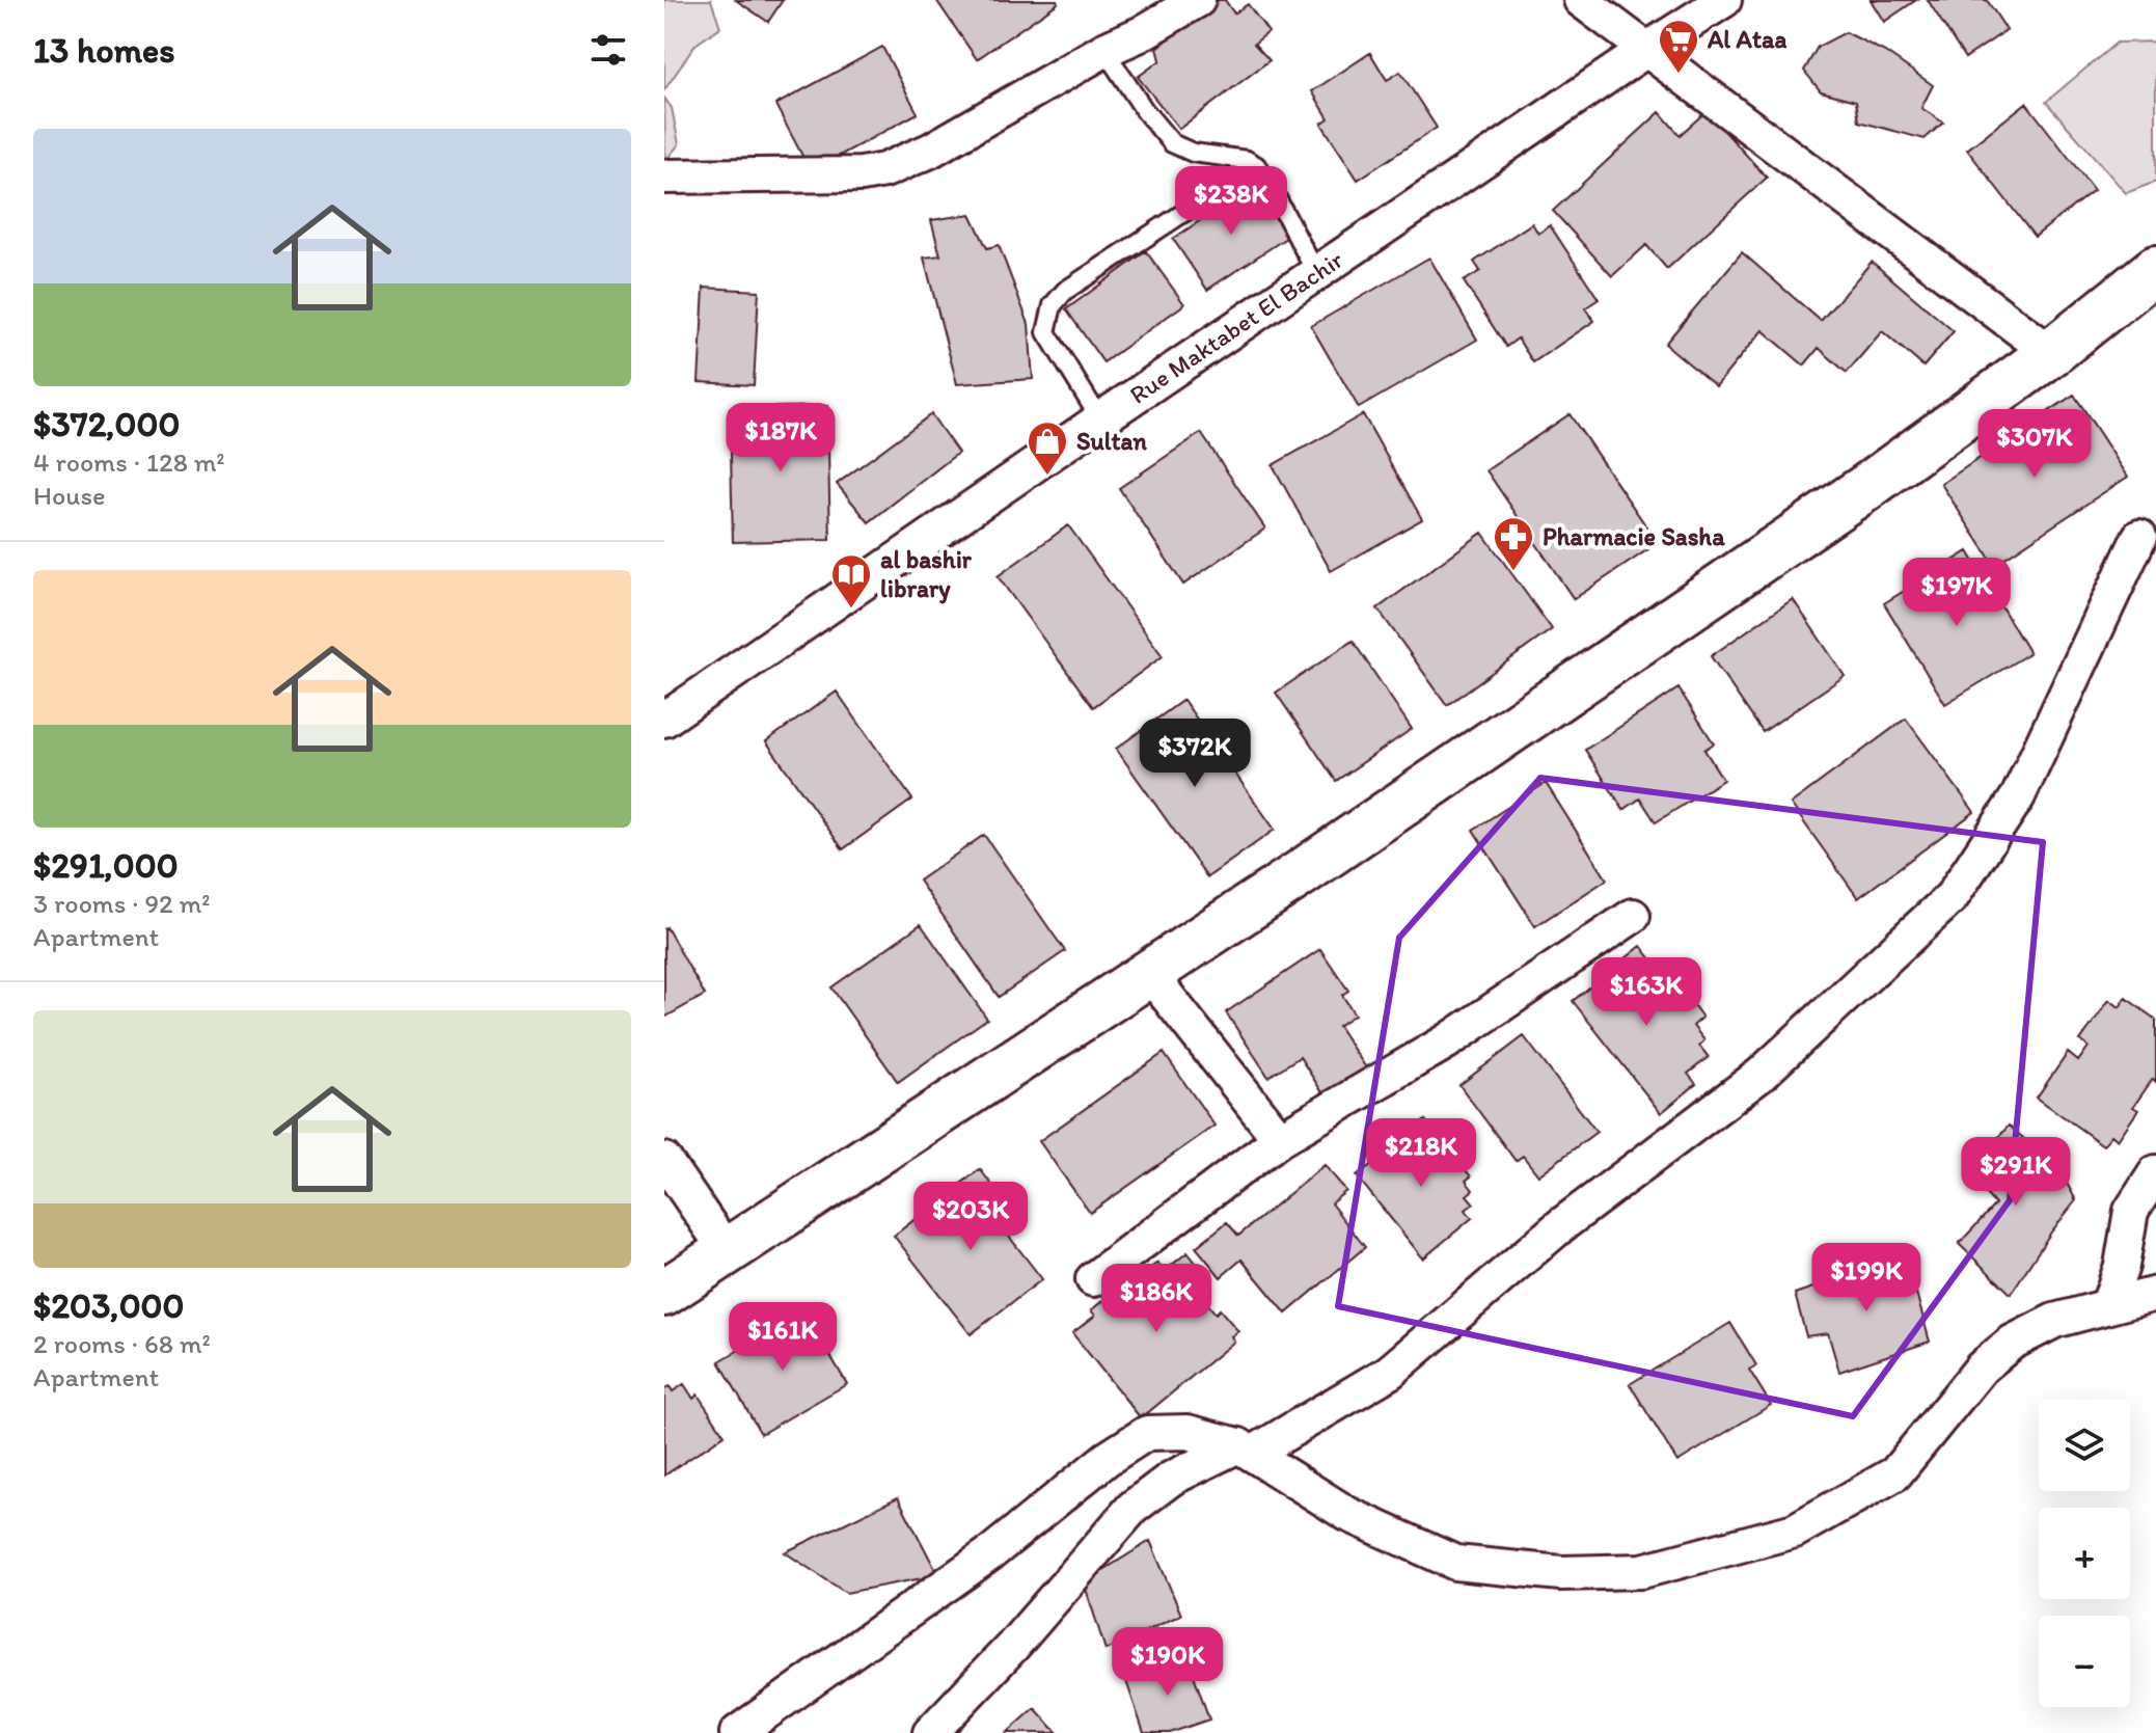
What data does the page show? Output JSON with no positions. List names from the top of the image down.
{
  "streets": {
    "street": ["Rue Maktabet El Bachir"]
  },
  "places": {
    "supermarket": ["Al Ataa"],
    "shop": ["Sultan"],
    "pharmacy": ["Pharmacie Sasha"],
    "library": ["al bashir library"]
  },
  "page": {
    "heading": "13 homes",
    "list": [
      {
        "name": "$372,000",
        "note": "4 rooms · 128 m² · House"
      },
      {
        "name": "$291,000",
        "note": "3 rooms · 92 m² · Apartment"
      },
      {
        "name": "$203,000",
        "note": "2 rooms · 68 m² · Apartment"
      }
    ],
    "price": [
      "$238K",
      "$187K",
      "$307K",
      "$197K",
      "$372K",
      "$163K",
      "$218K",
      "$291K",
      "$203K",
      "$199K",
      "$186K",
      "$161K",
      "$190K"
    ],
    "map_buttons": ["+", "−"]
  }
}
